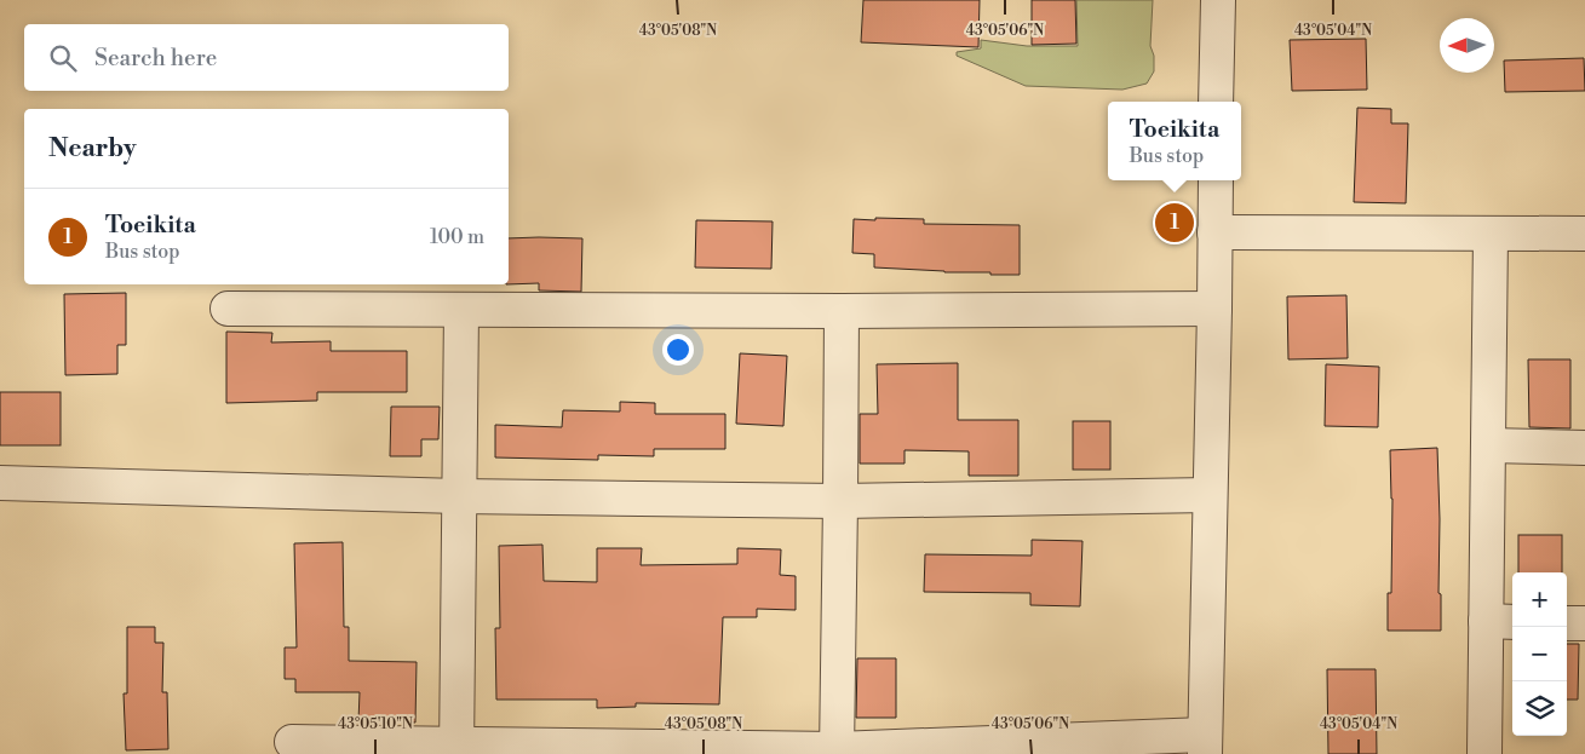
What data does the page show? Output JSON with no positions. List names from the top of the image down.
{
  "north": "left",
  "page": {
    "search": "Search here",
    "popup": ["Toeikita", "Bus stop"],
    "heading": "Nearby",
    "list": [
      {
        "mark": "1",
        "name": "Toeikita",
        "note": "Bus stop",
        "value": "100 m"
      }
    ],
    "pins": "1",
    "map_buttons": ["+", "−"]
  },
  "coordinates": [
    "43°05'08\"N",
    "43°05'06\"N",
    "43°05'04\"N",
    "43°05'10\"N"
  ]
}
